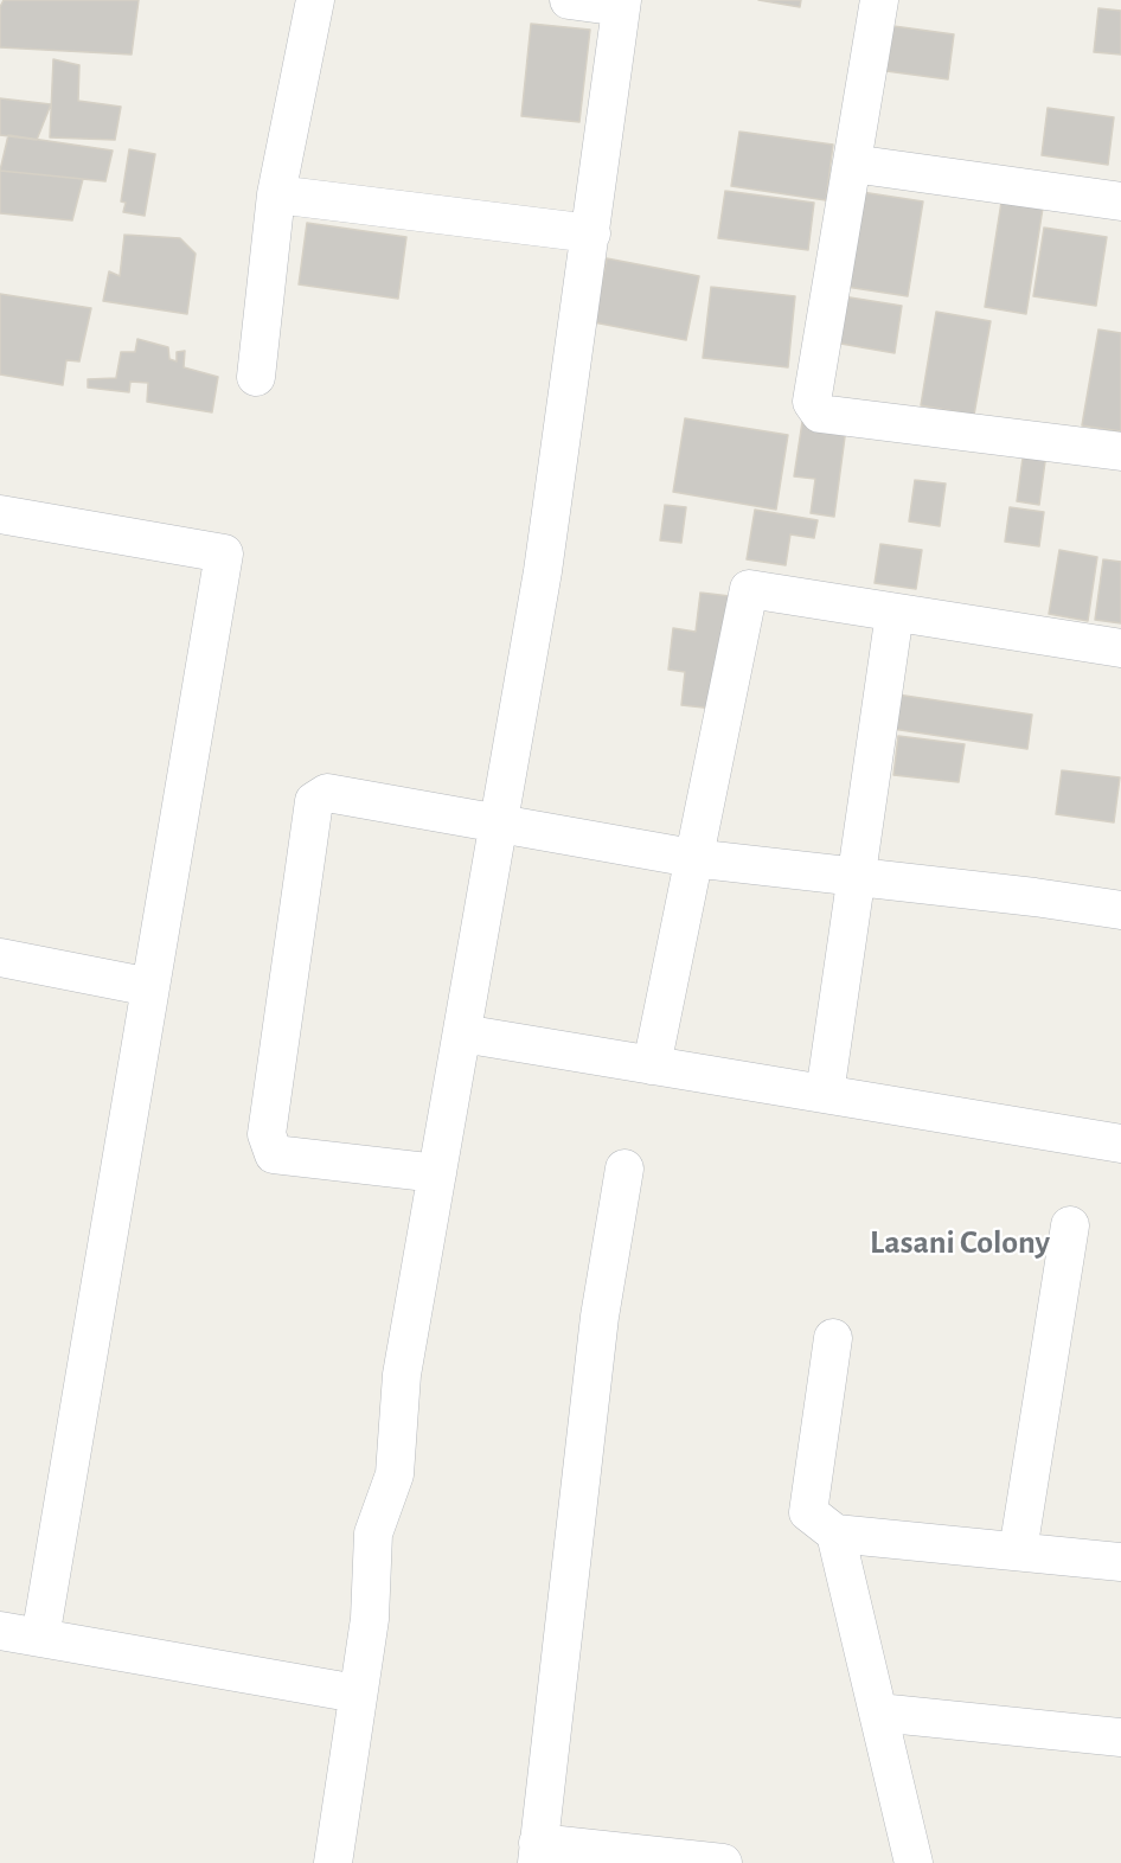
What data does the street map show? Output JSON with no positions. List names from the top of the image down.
{
  "districts": ["Lasani Colony"]
}
